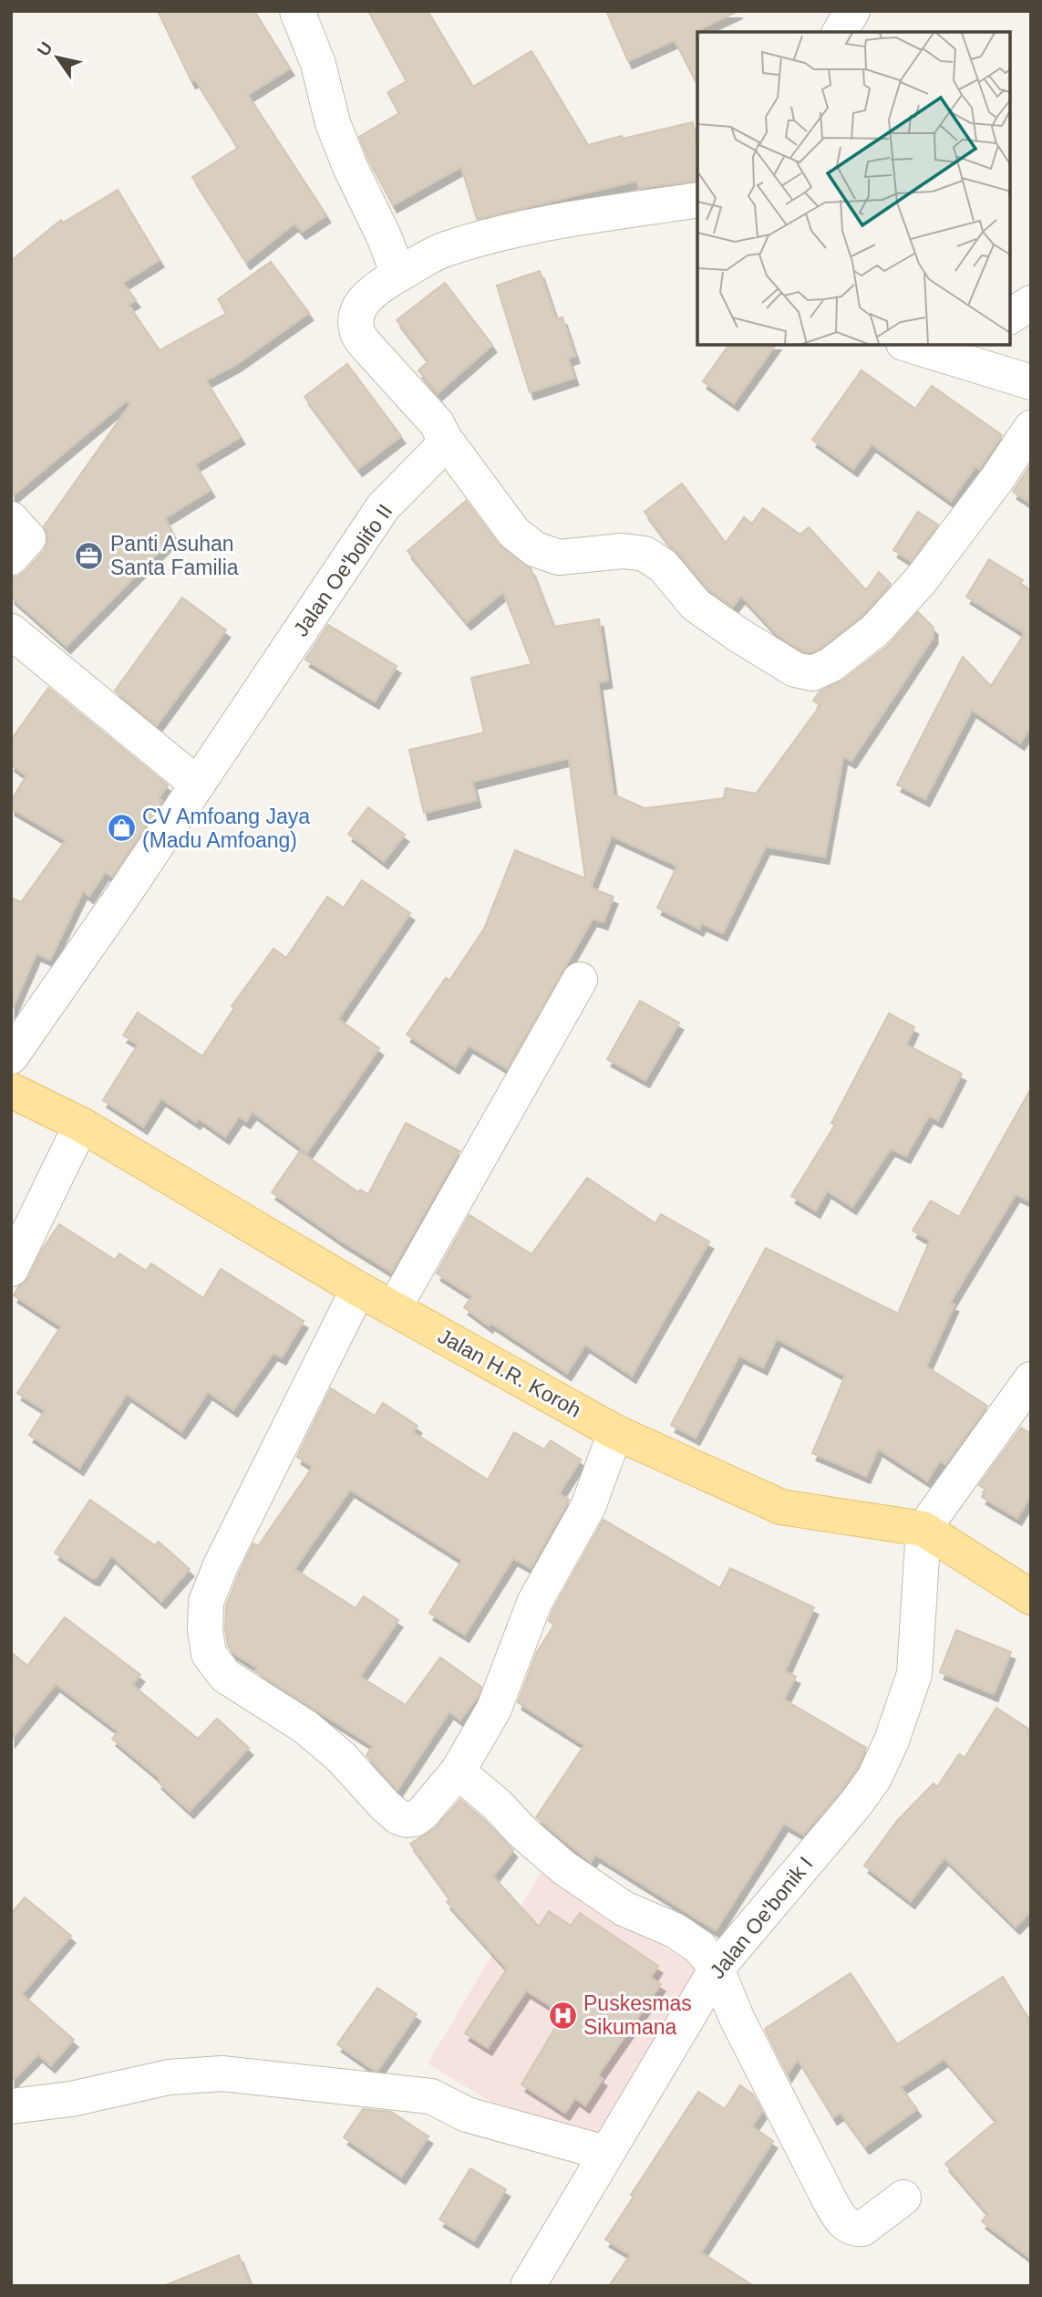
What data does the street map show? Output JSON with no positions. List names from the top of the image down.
{
  "streets": {
    "main road": ["Jalan H.R. Koroh"],
    "street": ["Jalan Oe'bolifo II", "Jalan Oe'bonik I"]
  },
  "crossings": [
    ["Jalan H.R. Koroh", "Jalan Oe'bonik I"]
  ],
  "places": {
    "office": ["Panti Asuhan Santa Familia"],
    "shop": ["CV Amfoang Jaya (Madu Amfoang)"],
    "hospital": ["Puskesmas Sikumana"]
  },
  "north": "top left"
}
